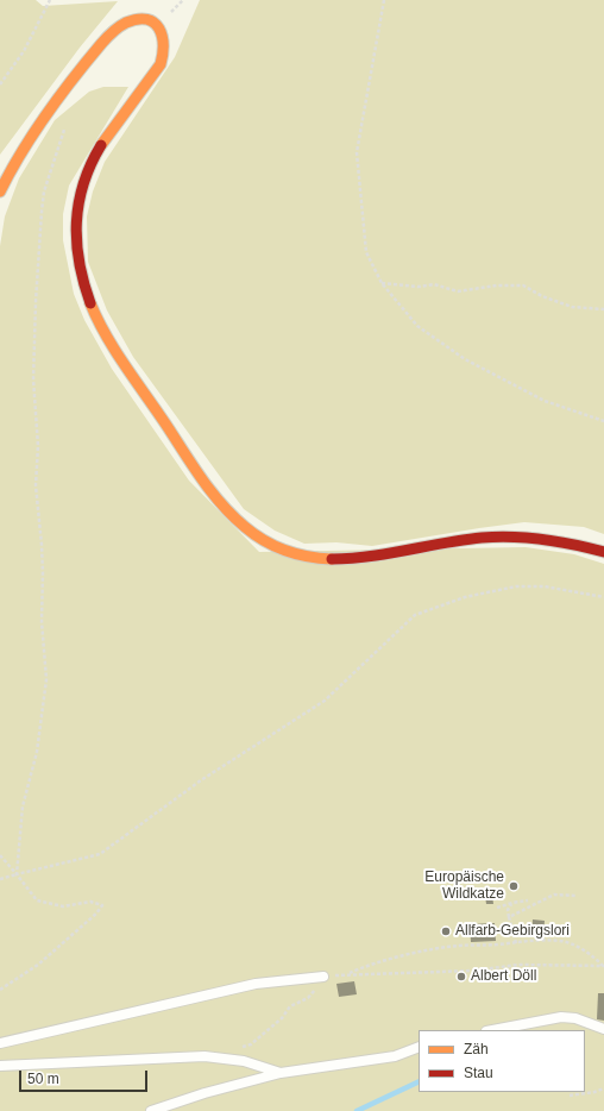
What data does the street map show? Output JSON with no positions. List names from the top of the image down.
{
  "places": ["Europäische Wildkatze", "Allfarb-Gebirgslori", "Albert Döll"],
  "legend": ["Zäh", "Stau"],
  "scale_bar": "50 m"
}
